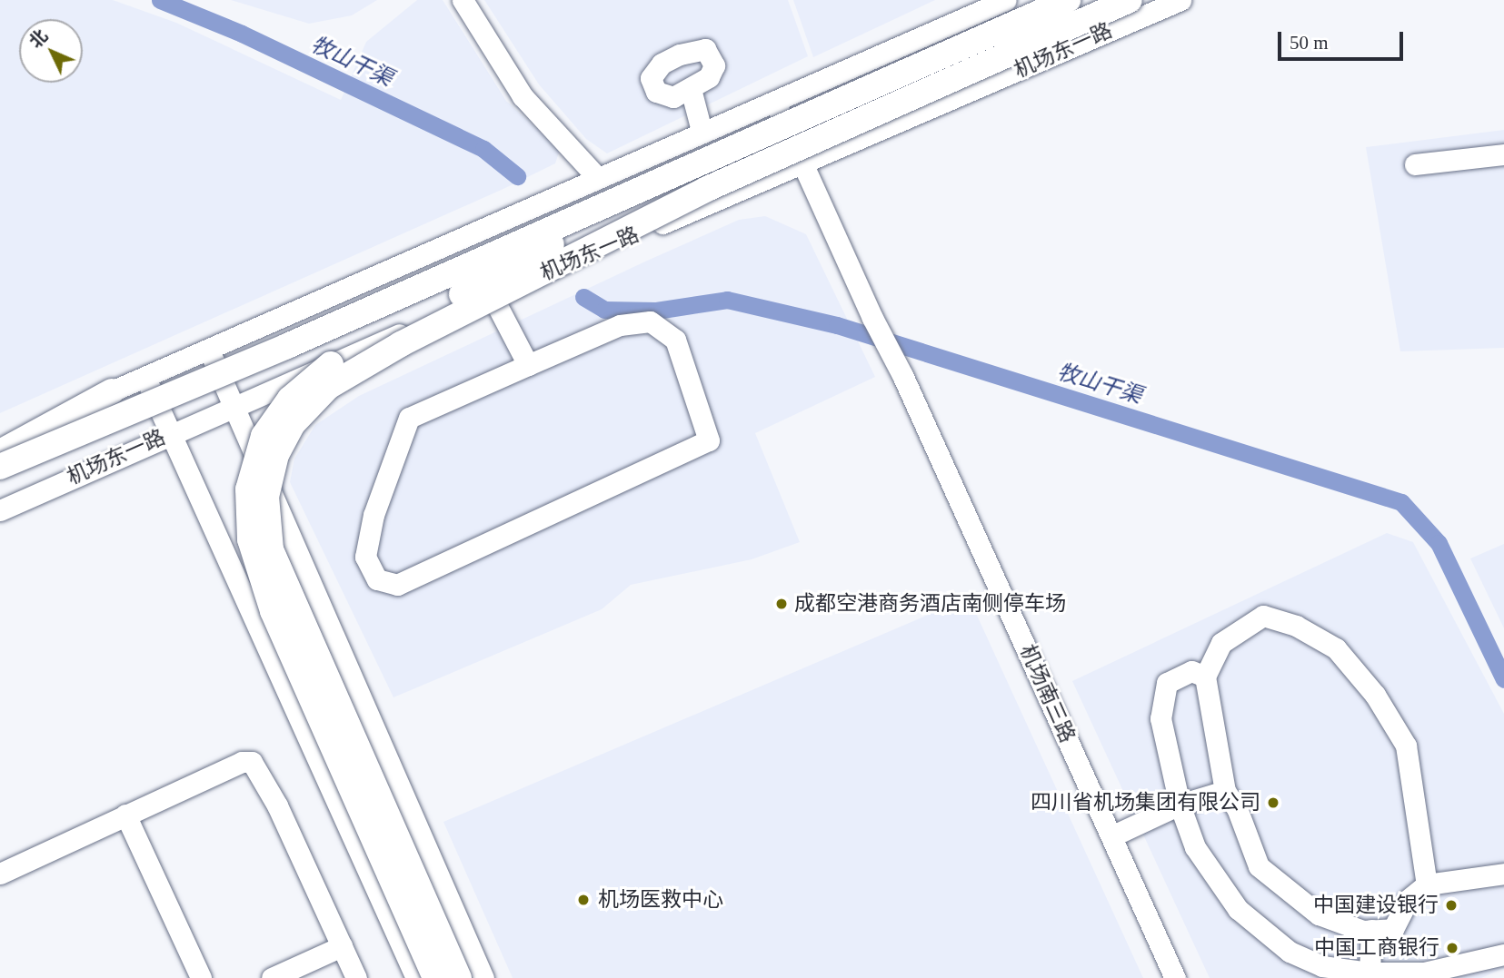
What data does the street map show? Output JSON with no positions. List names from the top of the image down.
{
  "streets": {
    "street": ["机场东一路", "机场南三路"]
  },
  "crossings": [
    ["机场东一路", "机场南三路"]
  ],
  "water": ["牧山干渠"],
  "places": [
    "成都空港商务酒店南侧停车场",
    "四川省机场集团有限公司",
    "机场医救中心",
    "中国建设银行",
    "中国工商银行"
  ],
  "scale_bar": "50 m",
  "north": "top left"
}
